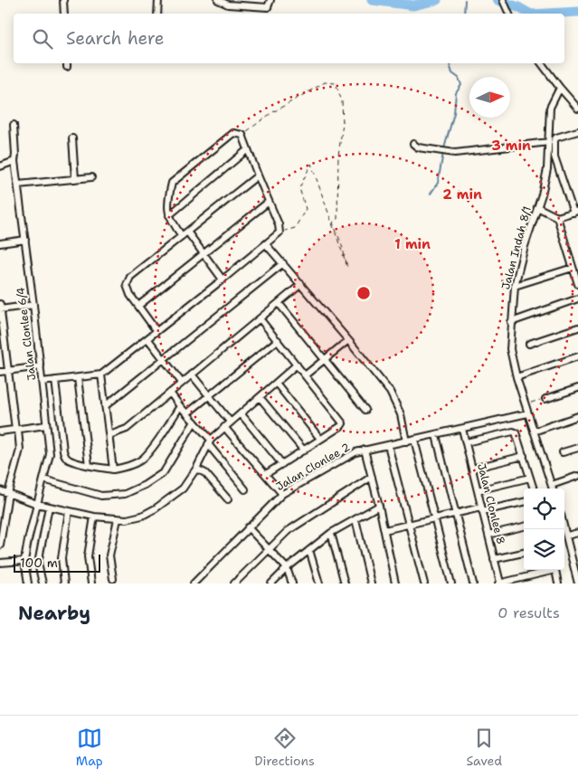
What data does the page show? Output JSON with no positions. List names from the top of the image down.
{
  "streets": {
    "street": [
      "Jalan Indah 8/1",
      "Jalan Clonlee 6/4",
      "Jalan Clonlee 2",
      "Jalan Clonlee 8"
    ]
  },
  "crossings": [
    ["Jalan Indah 8/1", "Jalan Clonlee 2"],
    ["Jalan Clonlee 2", "Jalan Clonlee 8"]
  ],
  "scale_bar": "100 m",
  "north": "right",
  "page": {
    "search": "Search here",
    "scale": "100 m",
    "heading": ["Nearby", "0 results"],
    "nav": ["Map", "Directions", "Saved"]
  },
  "rings": ["3 min", "2 min", "1 min"]
}
